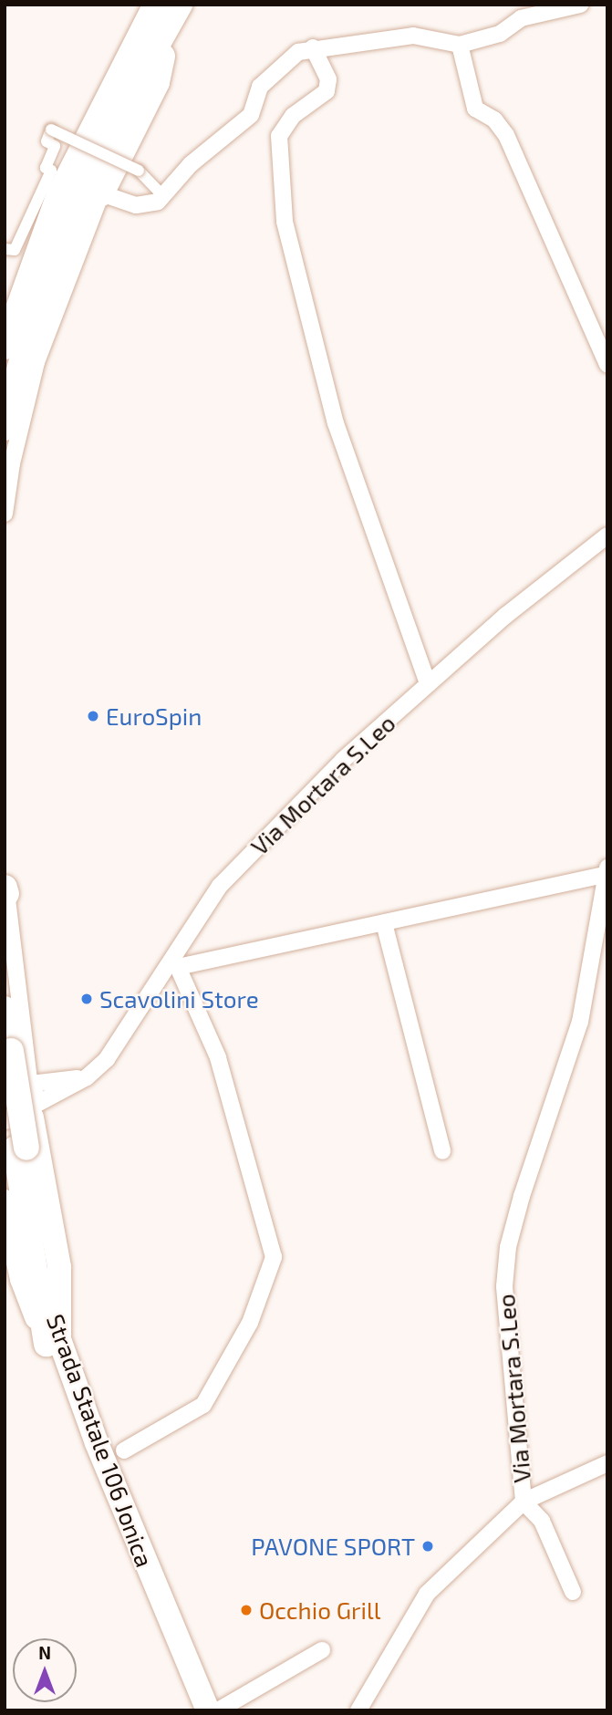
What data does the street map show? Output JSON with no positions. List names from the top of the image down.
{
  "streets": {
    "highway": ["Strada Statale 106 Jonica"],
    "street": ["Via Mortara S.Leo"]
  },
  "crossings": [
    ["Via Mortara S.Leo", "Strada Statale 106 Jonica"]
  ],
  "places": [
    "EuroSpin",
    "Scavolini Store",
    "PAVONE SPORT",
    "Occhio Grill"
  ],
  "north": "top"
}
